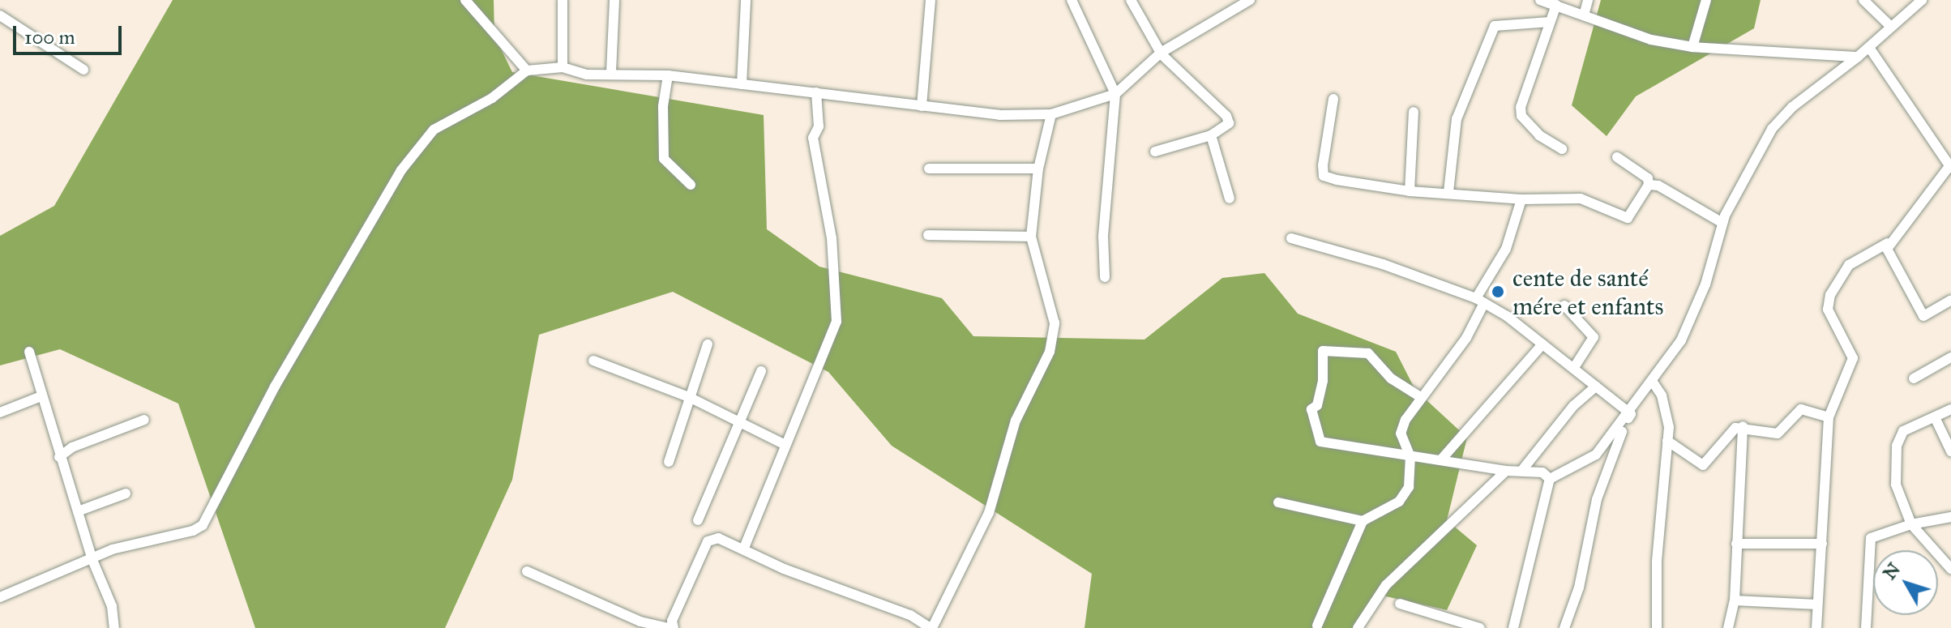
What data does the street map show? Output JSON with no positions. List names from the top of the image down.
{
  "places": ["cente de santé mére et enfants"],
  "scale_bar": "100 m",
  "north": "top left"
}
